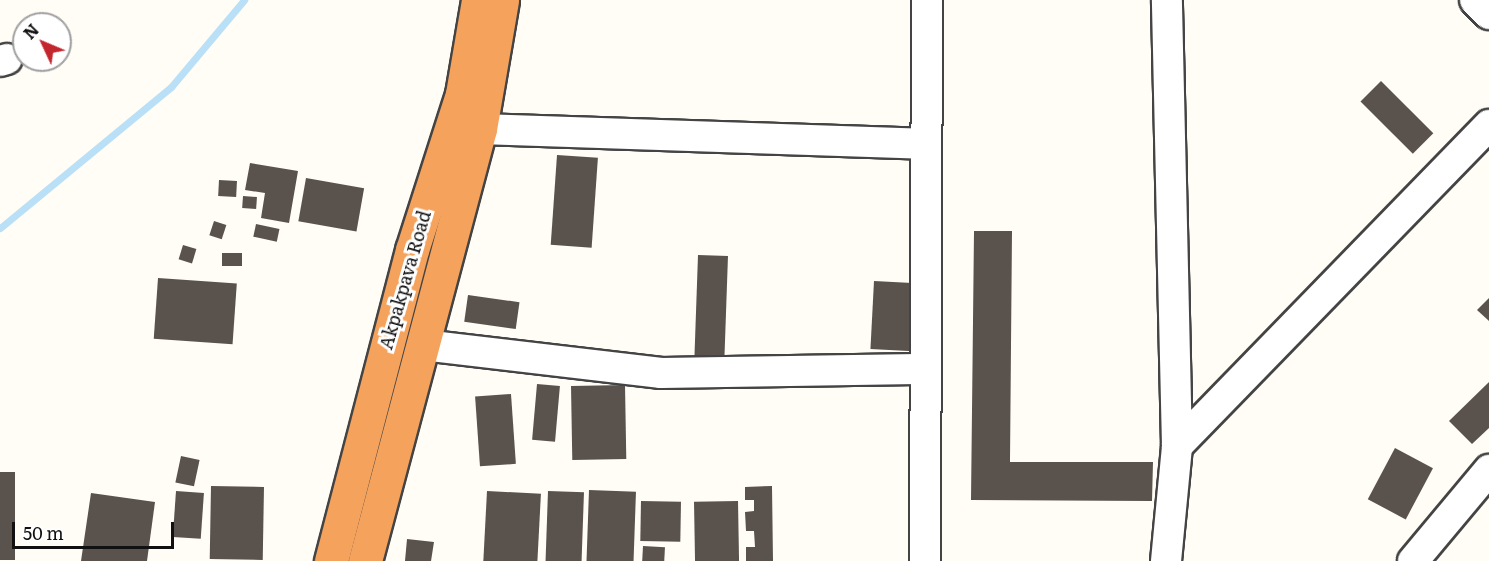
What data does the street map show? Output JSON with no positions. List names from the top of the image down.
{
  "streets": {
    "highway": ["Akpakpava Road"]
  },
  "scale_bar": "50 m",
  "north": "top left"
}
